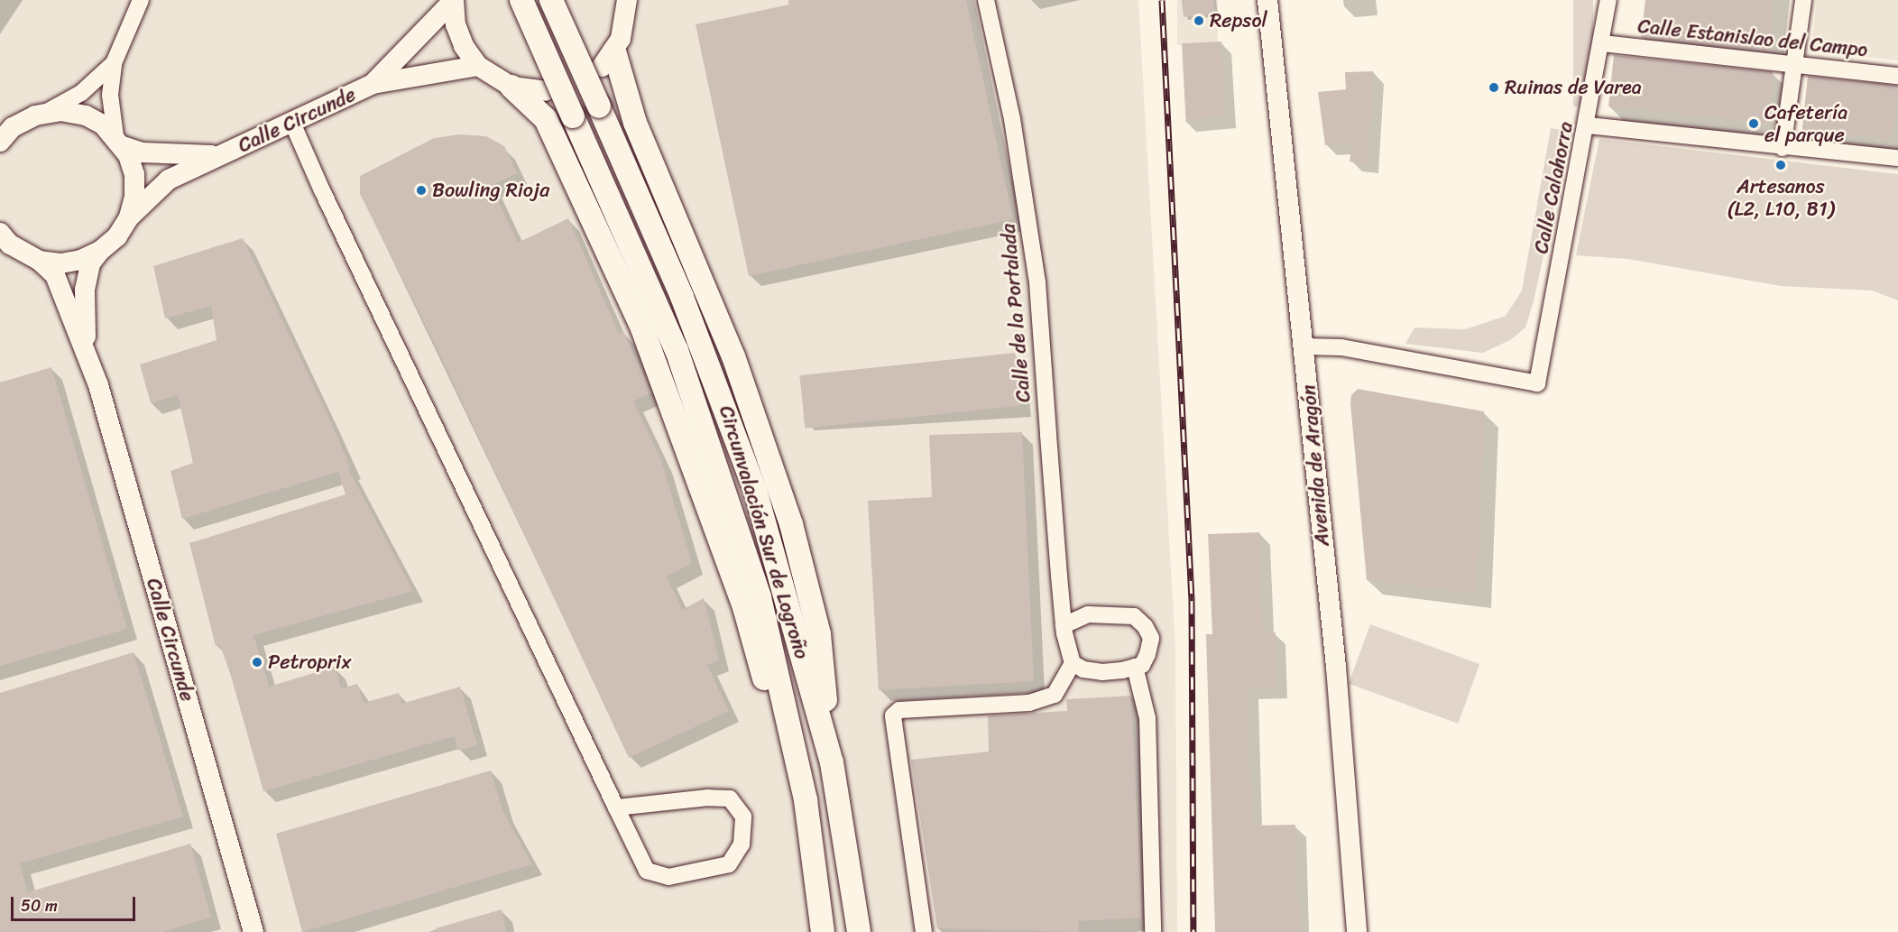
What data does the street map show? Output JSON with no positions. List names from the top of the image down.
{
  "streets": {
    "highway": ["Circunvalación Sur de Logroño"],
    "main road": ["Calle Circunde", "Avenida de Aragón"],
    "street": ["Calle Estanislao del Campo", "Calle Calahorra", "Calle de la Portalada"]
  },
  "crossings": [
    ["Calle Estanislao del Campo", "Calle Calahorra"],
    ["Calle Calahorra", "Avenida de Aragón"]
  ],
  "places": [
    "Repsol",
    "Ruinas de Varea",
    "Cafetería el parque",
    "Artesanos (L2, L10, B1)",
    "Bowling Rioja",
    "Petroprix"
  ],
  "scale_bar": "50 m"
}
